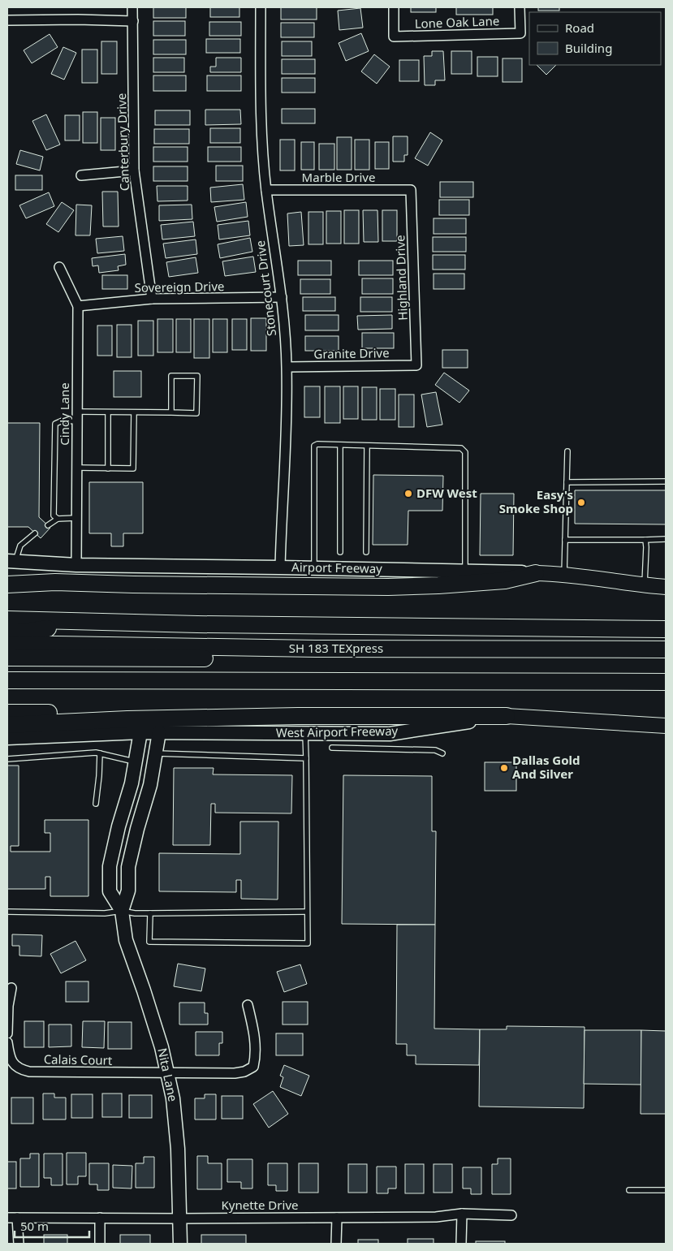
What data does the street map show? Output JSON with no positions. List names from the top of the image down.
{
  "streets": {
    "highway": ["SH 183 TEXpress"],
    "main road": ["Airport Freeway", "West Airport Freeway", "Nita Lane"],
    "street": [
      "Lone Oak Lane",
      "Canterbury Drive",
      "Marble Drive",
      "Highland Drive",
      "Sovereign Drive",
      "Stonecourt Drive",
      "Granite Drive",
      "Cindy Lane",
      "Calais Court",
      "Kynette Drive"
    ]
  },
  "crossings": [
    ["Canterbury Drive", "Sovereign Drive"],
    ["Marble Drive", "Highland Drive"],
    ["Marble Drive", "Stonecourt Drive"],
    ["Highland Drive", "Granite Drive"],
    ["Sovereign Drive", "Stonecourt Drive"],
    ["Sovereign Drive", "Cindy Lane"],
    ["Stonecourt Drive", "Granite Drive"],
    ["Stonecourt Drive", "Airport Freeway"],
    ["Cindy Lane", "Airport Freeway"],
    ["West Airport Freeway", "Nita Lane"],
    ["Calais Court", "Nita Lane"],
    ["Nita Lane", "Kynette Drive"]
  ],
  "places": ["DFW West", "Easy's Smoke Shop", "Dallas Gold And Silver"],
  "legend": ["Road", "Building"],
  "scale_bar": "50 m"
}
